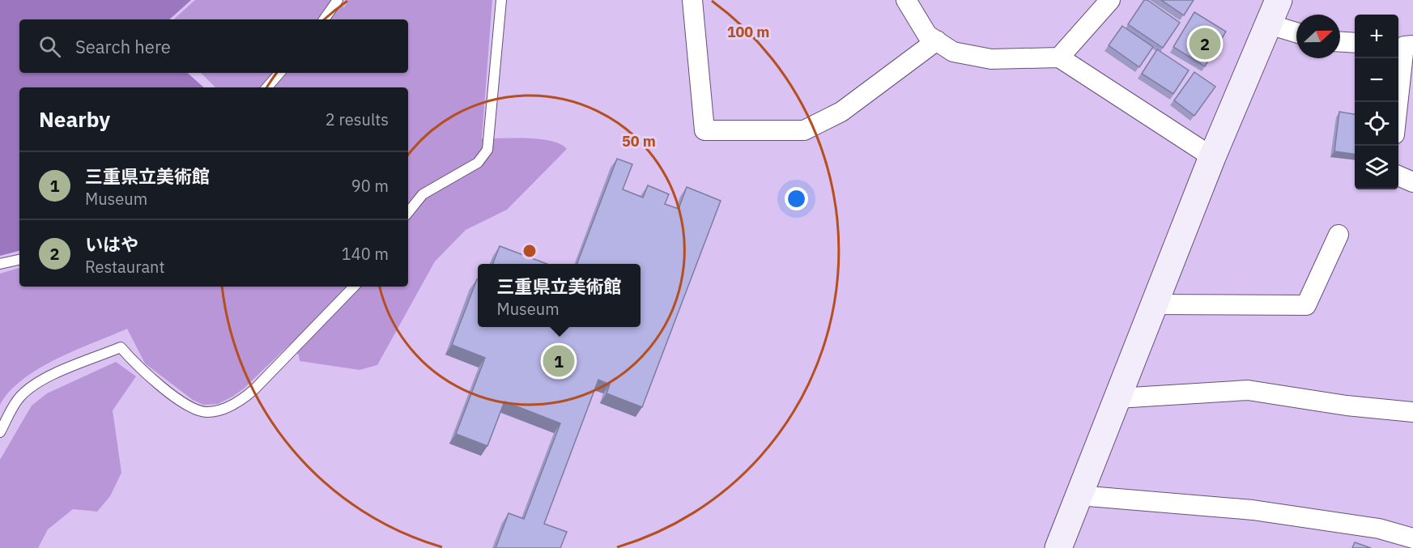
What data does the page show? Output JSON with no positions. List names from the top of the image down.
{
  "north": "right",
  "page": {
    "map_buttons": ["+", "−"],
    "search": "Search here",
    "pins": ["2", "1"],
    "heading": ["Nearby", "2 results"],
    "list": [
      {
        "mark": "1",
        "name": "三重県立美術館",
        "note": "Museum",
        "value": "90 m"
      },
      {
        "mark": "2",
        "name": "いはや",
        "note": "Restaurant",
        "value": "140 m"
      }
    ],
    "popup": ["三重県立美術館", "Museum"]
  },
  "rings": ["100 m", "50 m"]
}
